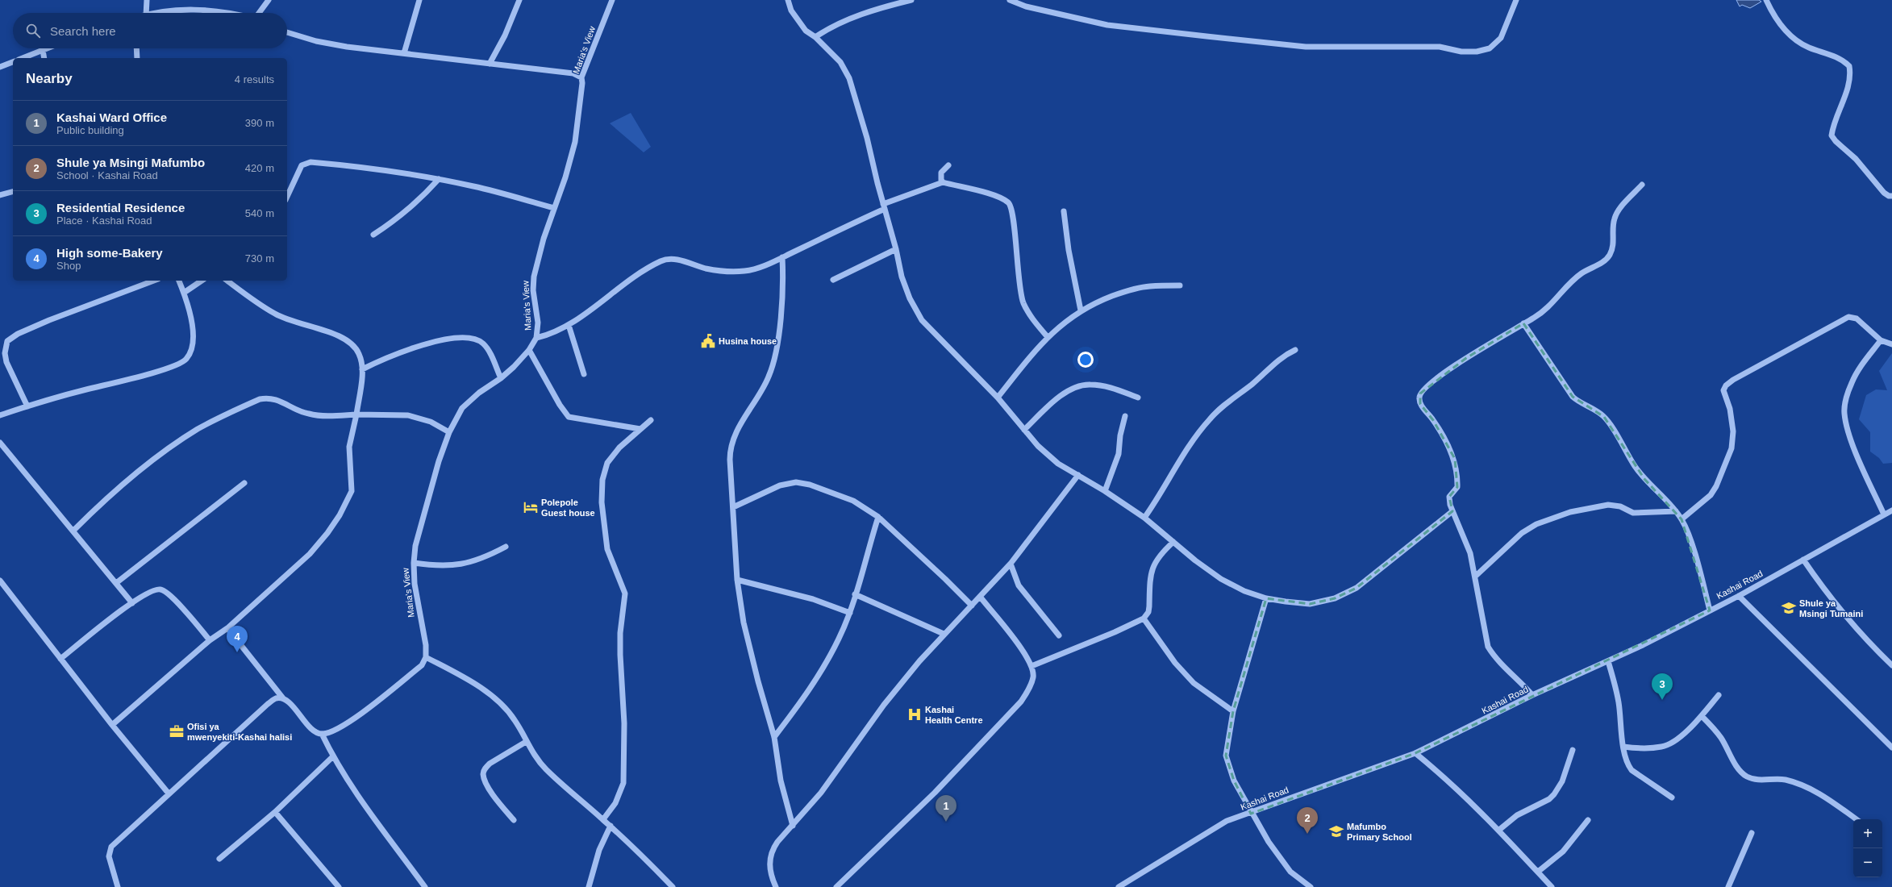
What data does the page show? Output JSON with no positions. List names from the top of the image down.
{
  "streets": {
    "street": ["Maria's View", "Kashai Road"]
  },
  "places": {
    "public building": ["Husina house"],
    "hotel": ["Polepole Guest house"],
    "school or university": ["Shule ya Msingi Tumaini", "Mafumbo Primary School"],
    "hospital": ["Kashai Health Centre"],
    "office": ["Ofisi ya mwenyekiti-Kashai halisi"]
  },
  "page": {
    "search": "Search here",
    "heading": ["Nearby", "4 results"],
    "list": [
      {
        "mark": "1",
        "name": "Kashai Ward Office",
        "note": "Public building",
        "value": "390 m"
      },
      {
        "mark": "2",
        "name": "Shule ya Msingi Mafumbo",
        "note": "School · Kashai Road",
        "value": "420 m"
      },
      {
        "mark": "3",
        "name": "Residential Residence",
        "note": "Place · Kashai Road",
        "value": "540 m"
      },
      {
        "mark": "4",
        "name": "High some-Bakery",
        "note": "Shop",
        "value": "730 m"
      }
    ],
    "pins": [
      "4",
      "3",
      "1",
      "2"
    ],
    "map_buttons": ["+", "−"]
  }
}
